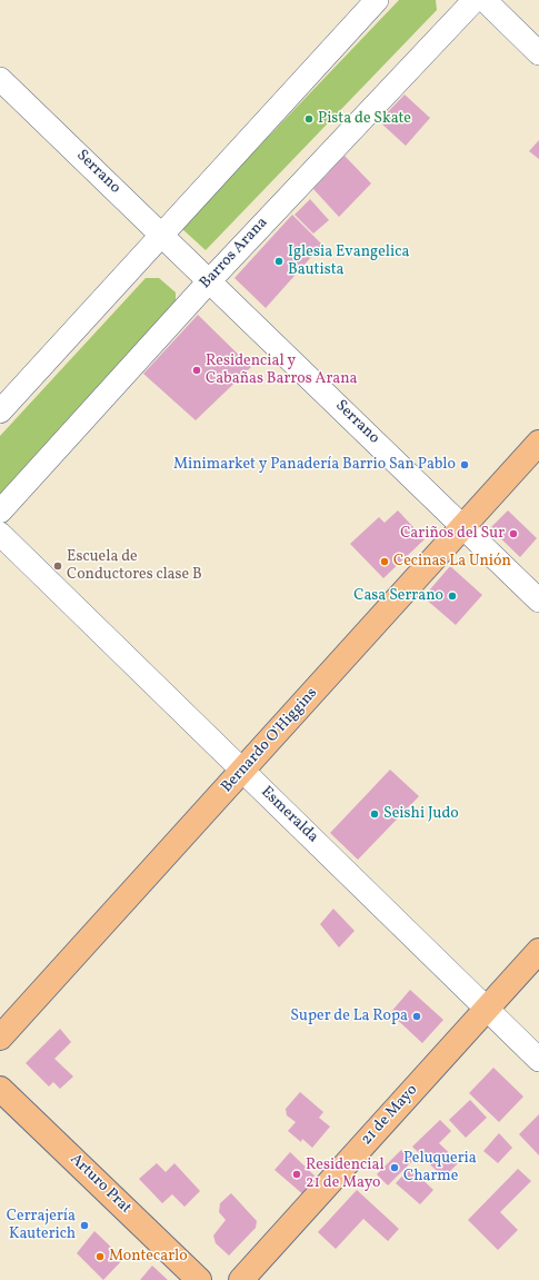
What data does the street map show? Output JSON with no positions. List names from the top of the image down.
{
  "streets": {
    "main road": ["Bernardo O'Higgins", "21 de Mayo", "Arturo Prat"],
    "street": ["Serrano", "Barros Arana", "Esmeralda"]
  },
  "crossings": [
    ["Serrano", "Barros Arana"],
    ["Serrano", "Bernardo O'Higgins"],
    ["Bernardo O'Higgins", "Esmeralda"],
    ["Esmeralda", "21 de Mayo"]
  ],
  "places": [
    "Pista de Skate",
    "Iglesia Evangelica Bautista",
    "Residencial y Cabañas Barros Arana",
    "Minimarket y Panadería Barrio San Pablo",
    "Cariños del Sur",
    "Cecinas La Unión",
    "Escuela de Conductores clase B",
    "Casa Serrano",
    "Seishi Judo",
    "Super de La Ropa",
    "Peluqueria Charme",
    "Residencial 21 de Mayo",
    "Cerrajería Kauterich",
    "Montecarlo"
  ]
}
